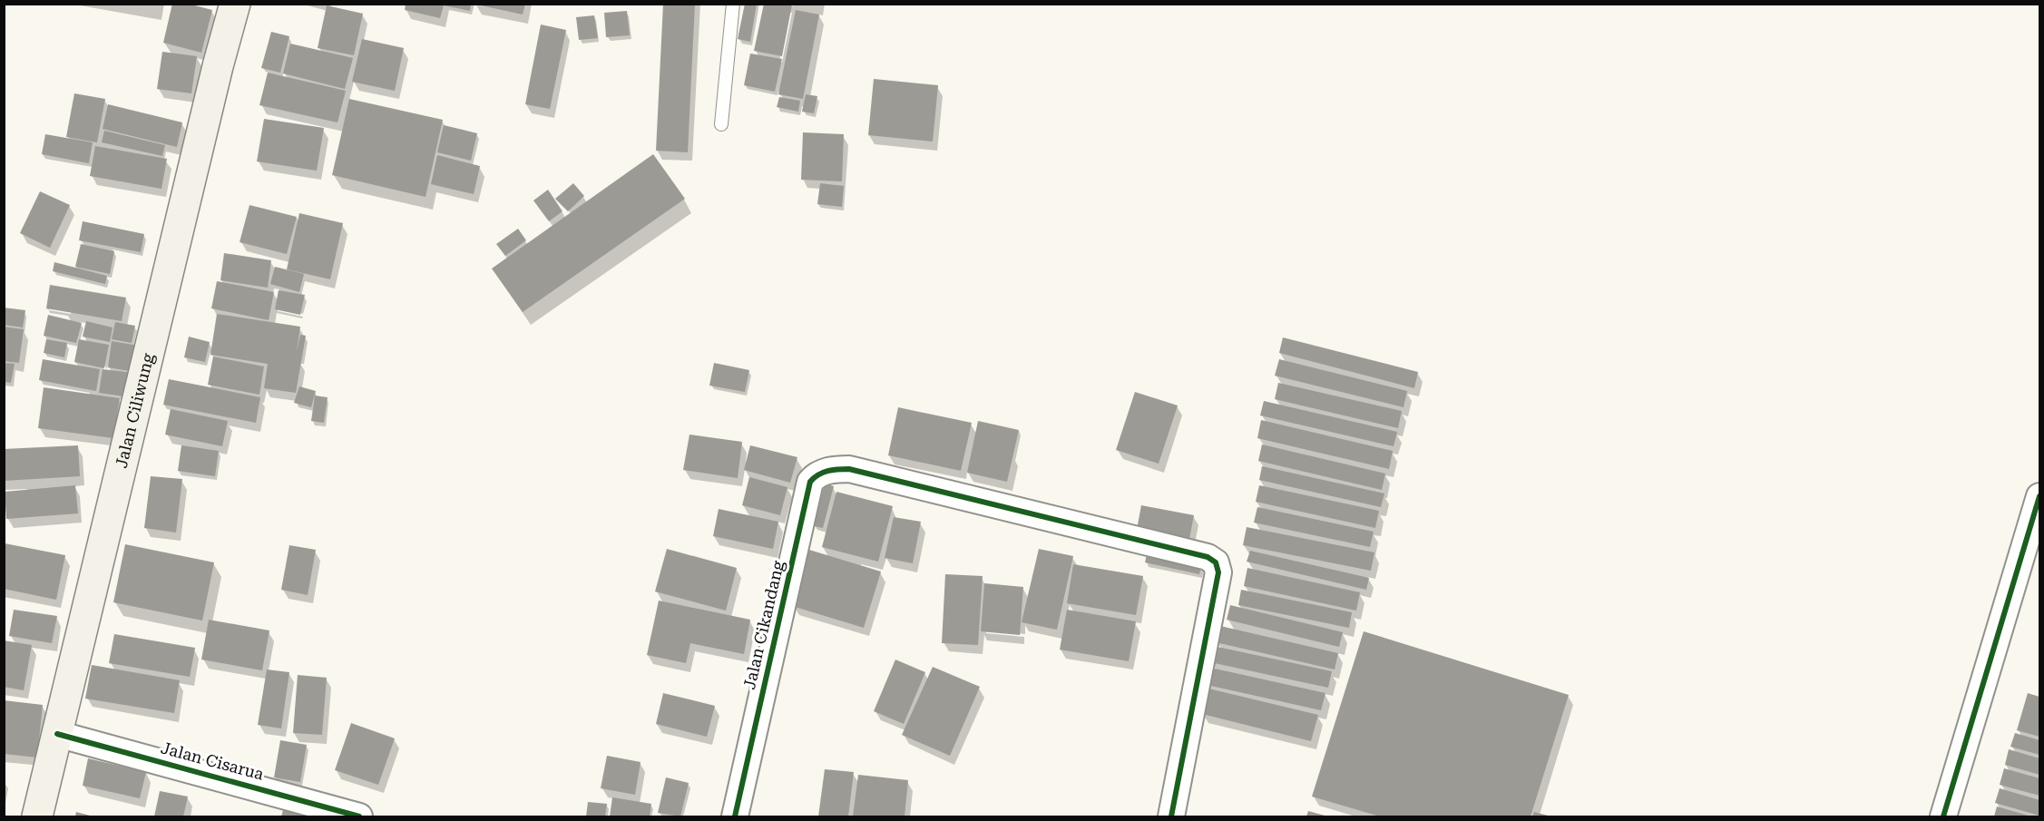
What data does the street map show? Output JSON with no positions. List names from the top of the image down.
{
  "streets": {
    "main road": ["Jalan Ciliwung"],
    "street": ["Jalan Cikandang", "Jalan Cisarua"]
  },
  "crossings": [
    ["Jalan Ciliwung", "Jalan Cisarua"]
  ]
}
